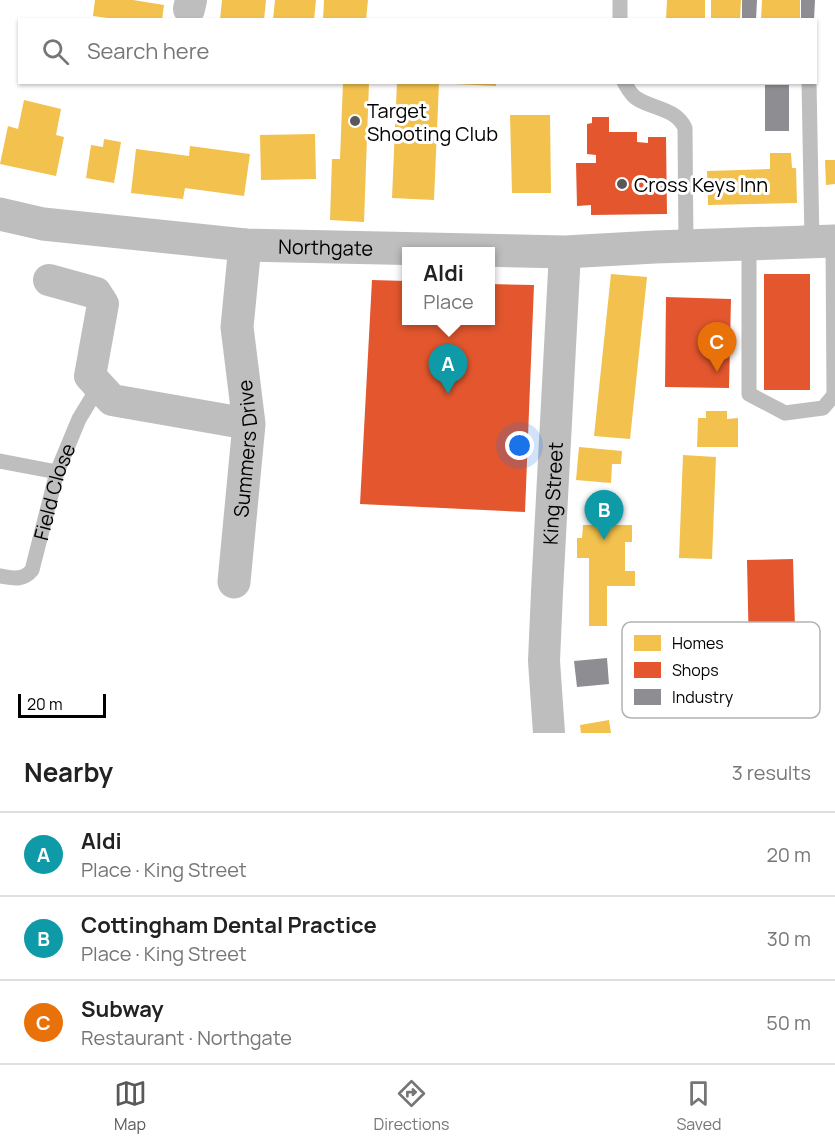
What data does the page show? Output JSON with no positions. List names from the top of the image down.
{
  "streets": {
    "street": ["Northgate", "Summers Drive", "King Street"],
    "lane": ["Field Close"]
  },
  "crossings": [
    ["Northgate", "Summers Drive"],
    ["Northgate", "King Street"]
  ],
  "places": ["Target Shooting Club", "Cross Keys Inn"],
  "legend": ["Homes", "Shops", "Industry"],
  "scale_bar": "20 m",
  "page": {
    "search": "Search here",
    "popup": ["Aldi", "Place"],
    "pins": ["C", "A", "B"],
    "scale": "20 m",
    "heading": ["Nearby", "3 results"],
    "list": [
      {
        "mark": "A",
        "name": "Aldi",
        "note": "Place · King Street",
        "value": "20 m"
      },
      {
        "mark": "B",
        "name": "Cottingham Dental Practice",
        "note": "Place · King Street",
        "value": "30 m"
      },
      {
        "mark": "C",
        "name": "Subway",
        "note": "Restaurant · Northgate",
        "value": "50 m"
      }
    ],
    "nav": ["Map", "Directions", "Saved"]
  }
}
